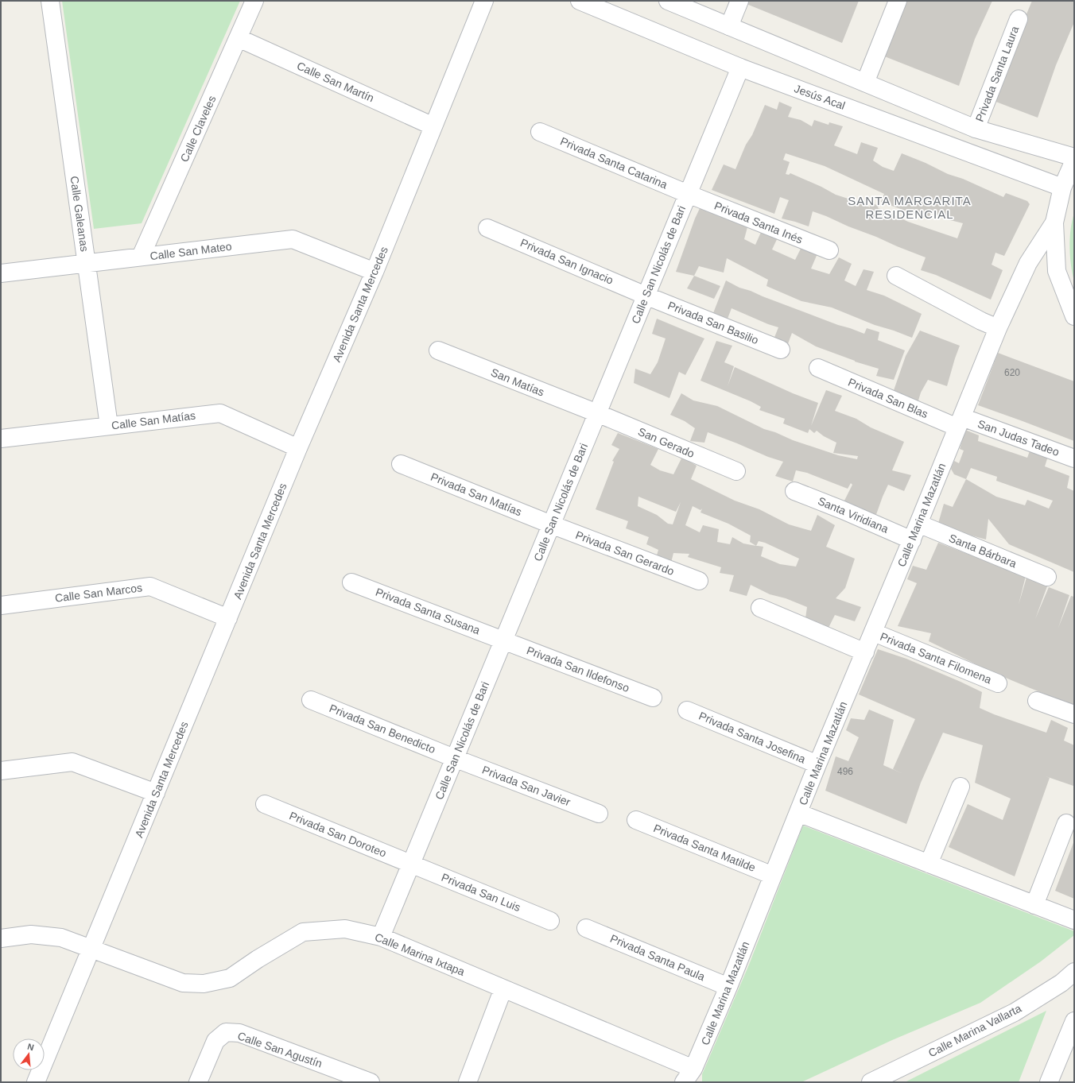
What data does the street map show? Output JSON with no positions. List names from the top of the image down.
{
  "streets": {
    "street": [
      "Privada Santa Laura",
      "Calle San Martín",
      "Jesús Acal",
      "Calle Claveles",
      "Privada Santa Catarina",
      "Calle Galeanas",
      "Privada Santa Inés",
      "Calle San Mateo",
      "Privada San Ignacio",
      "Calle San Nicolás de Bari",
      "Avenida Santa Mercedes",
      "Privada San Basilio",
      "San Matías",
      "Privada San Blas",
      "Calle San Matías",
      "San Judas Tadeo",
      "San Gerado",
      "Privada San Matías",
      "Santa Viridiana",
      "Calle Marina Mazatlán",
      "Santa Bárbara",
      "Privada San Gerardo",
      "Calle San Marcos",
      "Privada Santa Susana",
      "Privada Santa Filomena",
      "Privada San Ildefonso",
      "Privada San Benedicto",
      "Privada Santa Josefina",
      "Privada San Javier",
      "Privada San Doroteo",
      "Privada Santa Matilde",
      "Privada San Luis",
      "Calle Marina Ixtapa",
      "Privada Santa Paula",
      "Calle Marina Vallarta",
      "Calle San Agustín"
    ]
  },
  "crossings": [
    ["Calle San Martín", "Calle Claveles"],
    ["Calle San Martín", "Avenida Santa Mercedes"],
    ["Jesús Acal", "Calle San Nicolás de Bari"],
    ["Calle Claveles", "Calle San Mateo"],
    ["Privada Santa Catarina", "Privada Santa Inés"],
    ["Privada Santa Catarina", "Calle San Nicolás de Bari"],
    ["Calle Galeanas", "Calle San Mateo"],
    ["Calle Galeanas", "Calle San Matías"],
    ["Privada Santa Inés", "Calle San Nicolás de Bari"],
    ["Calle San Mateo", "Avenida Santa Mercedes"],
    ["Privada San Ignacio", "Calle San Nicolás de Bari"],
    ["Privada San Ignacio", "Privada San Basilio"],
    ["Calle San Nicolás de Bari", "Privada San Basilio"],
    ["Calle San Nicolás de Bari", "San Matías"],
    ["Calle San Nicolás de Bari", "San Gerado"],
    ["Calle San Nicolás de Bari", "Privada San Matías"],
    ["Calle San Nicolás de Bari", "Privada San Gerardo"],
    ["Calle San Nicolás de Bari", "Privada Santa Susana"],
    ["Calle San Nicolás de Bari", "Privada San Ildefonso"],
    ["Calle San Nicolás de Bari", "Privada San Benedicto"],
    ["Calle San Nicolás de Bari", "Privada San Javier"],
    ["Calle San Nicolás de Bari", "Privada San Doroteo"],
    ["Calle San Nicolás de Bari", "Privada San Luis"],
    ["Calle San Nicolás de Bari", "Calle Marina Ixtapa"],
    ["Avenida Santa Mercedes", "Calle San Matías"],
    ["Avenida Santa Mercedes", "Calle San Marcos"],
    ["Avenida Santa Mercedes", "Calle Marina Ixtapa"],
    ["San Matías", "San Gerado"],
    ["Privada San Blas", "San Judas Tadeo"],
    ["Privada San Blas", "Calle Marina Mazatlán"],
    ["San Judas Tadeo", "Calle Marina Mazatlán"],
    ["Privada San Matías", "Privada San Gerardo"],
    ["Santa Viridiana", "Calle Marina Mazatlán"],
    ["Calle Marina Mazatlán", "Santa Bárbara"],
    ["Calle Marina Mazatlán", "Privada Santa Filomena"],
    ["Calle Marina Mazatlán", "Privada Santa Josefina"],
    ["Calle Marina Mazatlán", "Privada Santa Matilde"],
    ["Calle Marina Mazatlán", "Calle Marina Ixtapa"],
    ["Calle Marina Mazatlán", "Privada Santa Paula"],
    ["Privada Santa Susana", "Privada San Ildefonso"],
    ["Privada San Benedicto", "Privada San Javier"],
    ["Privada San Doroteo", "Privada San Luis"]
  ],
  "districts": ["SANTA MARGARITA RESIDENCIAL"],
  "house_numbers": ["620", "496"],
  "north": "top"
}
